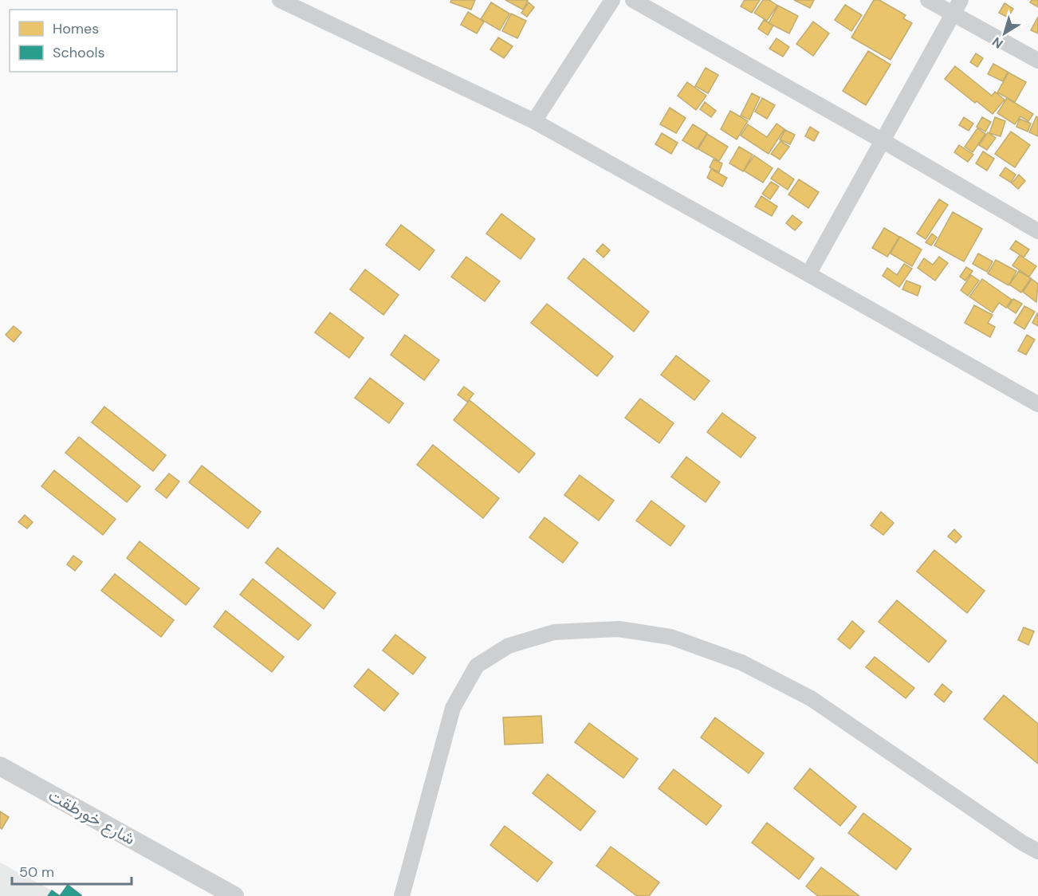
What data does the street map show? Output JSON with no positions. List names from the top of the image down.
{
  "streets": {
    "street": ["شارع خورطقت"]
  },
  "legend": ["Homes", "Schools"],
  "scale_bar": "50 m",
  "north": "bottom left"
}
